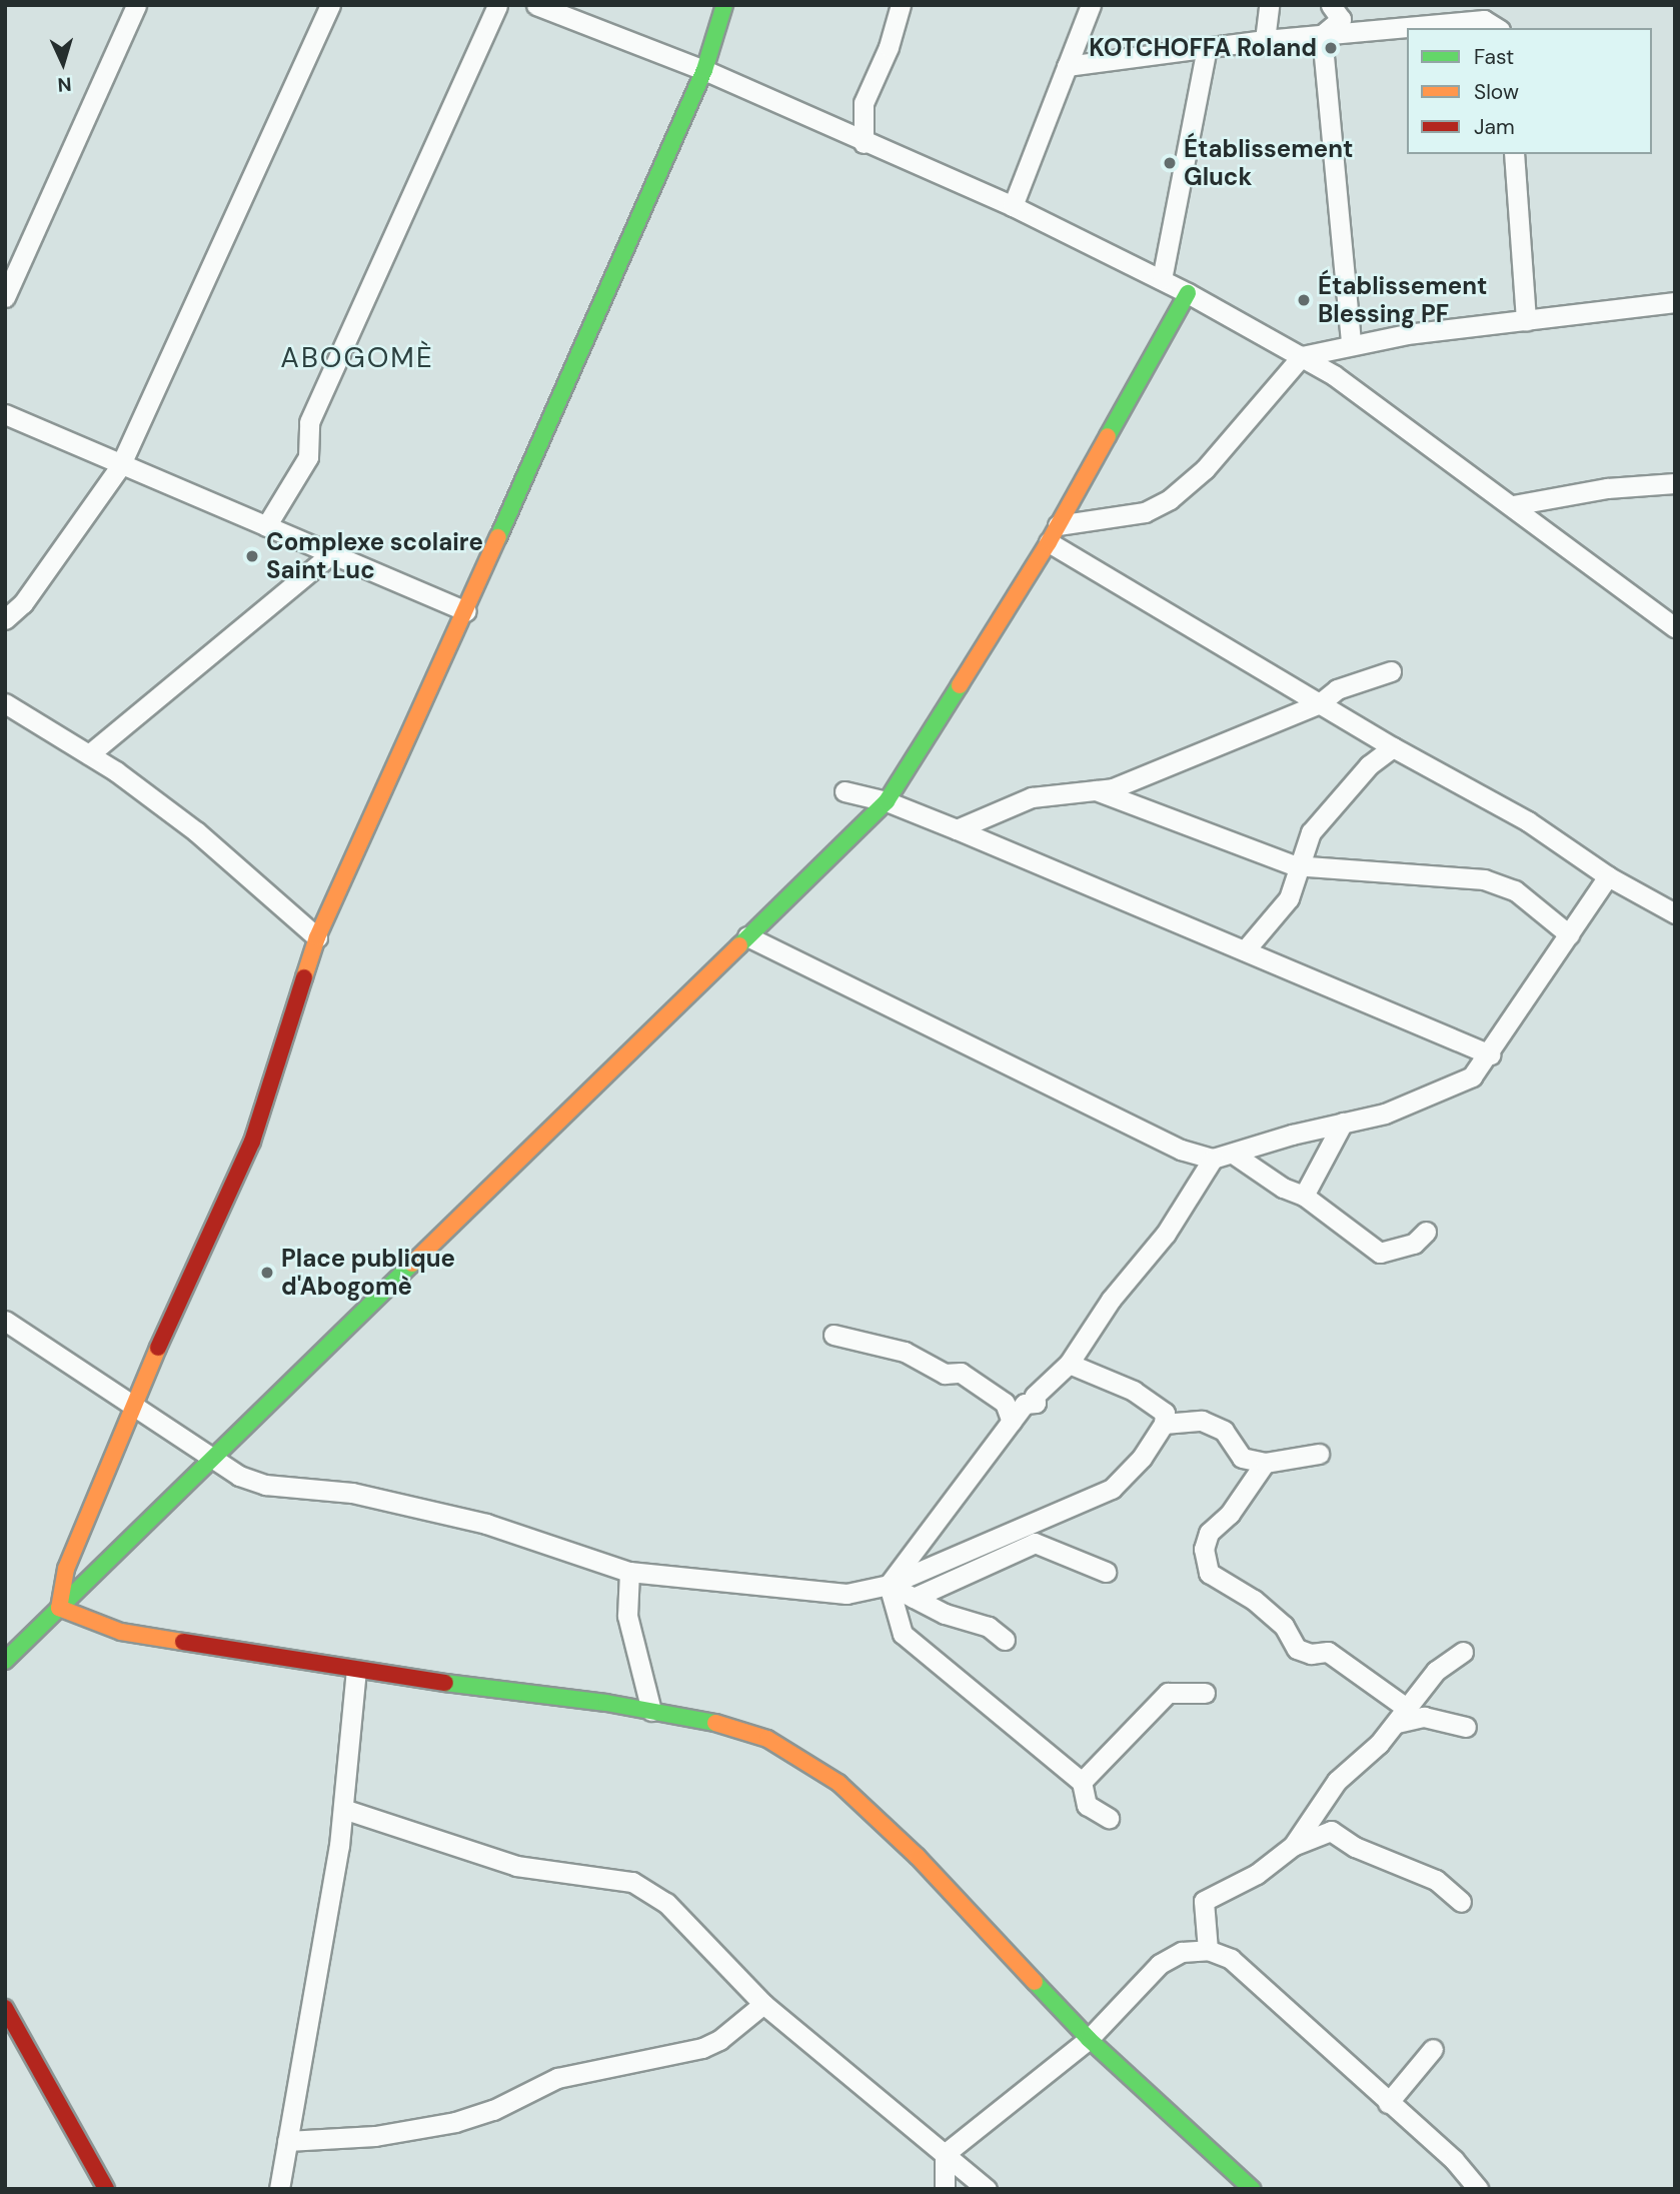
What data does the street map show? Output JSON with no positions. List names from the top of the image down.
{
  "districts": ["ABOGOMÈ"],
  "places": [
    "KOTCHOFFA Roland",
    "Établissement Gluck",
    "Établissement Blessing PF",
    "Complexe scolaire Saint Luc",
    "Place publique d'Abogomè"
  ],
  "legend": ["Fast", "Slow", "Jam"],
  "north": "bottom"
}
